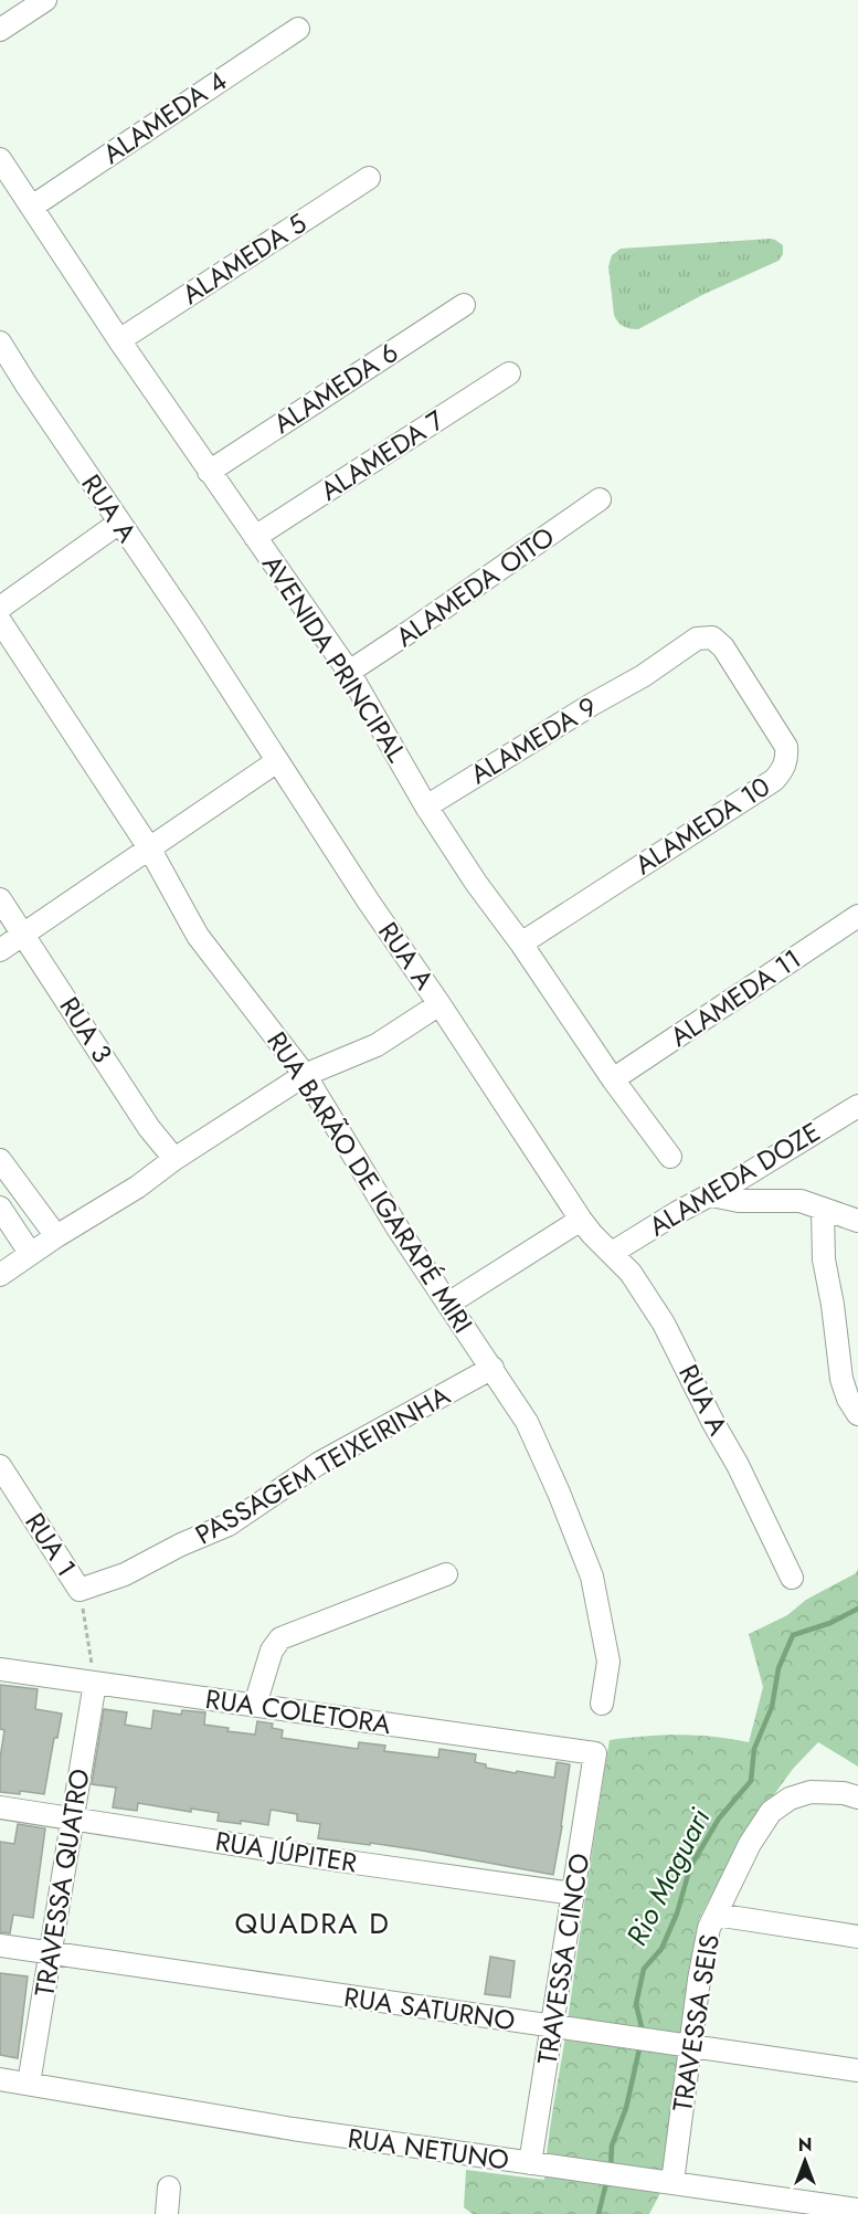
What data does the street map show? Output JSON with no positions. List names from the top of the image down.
{
  "streets": {
    "street": [
      "ALAMEDA 4",
      "ALAMEDA 5",
      "ALAMEDA 6",
      "ALAMEDA 7",
      "RUA A",
      "ALAMEDA OITO",
      "AVENIDA PRINCIPAL",
      "ALAMEDA 9",
      "ALAMEDA 10",
      "ALAMEDA 11",
      "RUA 3",
      "ALAMEDA DOZE",
      "RUA BARÃO DE IGARAPÉ MIRI",
      "PASSAGEM TEIXEIRINHA",
      "RUA 1",
      "RUA COLETORA",
      "RUA JÚPITER",
      "TRAVESSA QUATRO",
      "TRAVESSA CINCO",
      "RUA SATURNO",
      "TRAVESSA SEIS",
      "RUA NETUNO"
    ]
  },
  "crossings": [
    ["ALAMEDA 4", "AVENIDA PRINCIPAL"],
    ["ALAMEDA 5", "AVENIDA PRINCIPAL"],
    ["ALAMEDA 6", "AVENIDA PRINCIPAL"],
    ["ALAMEDA 7", "AVENIDA PRINCIPAL"],
    ["RUA A", "ALAMEDA DOZE"],
    ["ALAMEDA OITO", "AVENIDA PRINCIPAL"],
    ["AVENIDA PRINCIPAL", "ALAMEDA 9"],
    ["AVENIDA PRINCIPAL", "ALAMEDA 10"],
    ["AVENIDA PRINCIPAL", "ALAMEDA 11"],
    ["ALAMEDA 9", "ALAMEDA 10"],
    ["RUA BARÃO DE IGARAPÉ MIRI", "PASSAGEM TEIXEIRINHA"],
    ["PASSAGEM TEIXEIRINHA", "RUA 1"],
    ["RUA COLETORA", "TRAVESSA QUATRO"],
    ["RUA COLETORA", "TRAVESSA CINCO"],
    ["RUA JÚPITER", "TRAVESSA QUATRO"],
    ["RUA JÚPITER", "TRAVESSA CINCO"],
    ["TRAVESSA QUATRO", "RUA SATURNO"],
    ["TRAVESSA QUATRO", "RUA NETUNO"],
    ["TRAVESSA CINCO", "RUA SATURNO"],
    ["TRAVESSA CINCO", "RUA NETUNO"],
    ["RUA SATURNO", "TRAVESSA SEIS"],
    ["TRAVESSA SEIS", "RUA NETUNO"]
  ],
  "districts": ["QUADRA D"],
  "water": ["Rio Maguari"],
  "north": "top"
}
